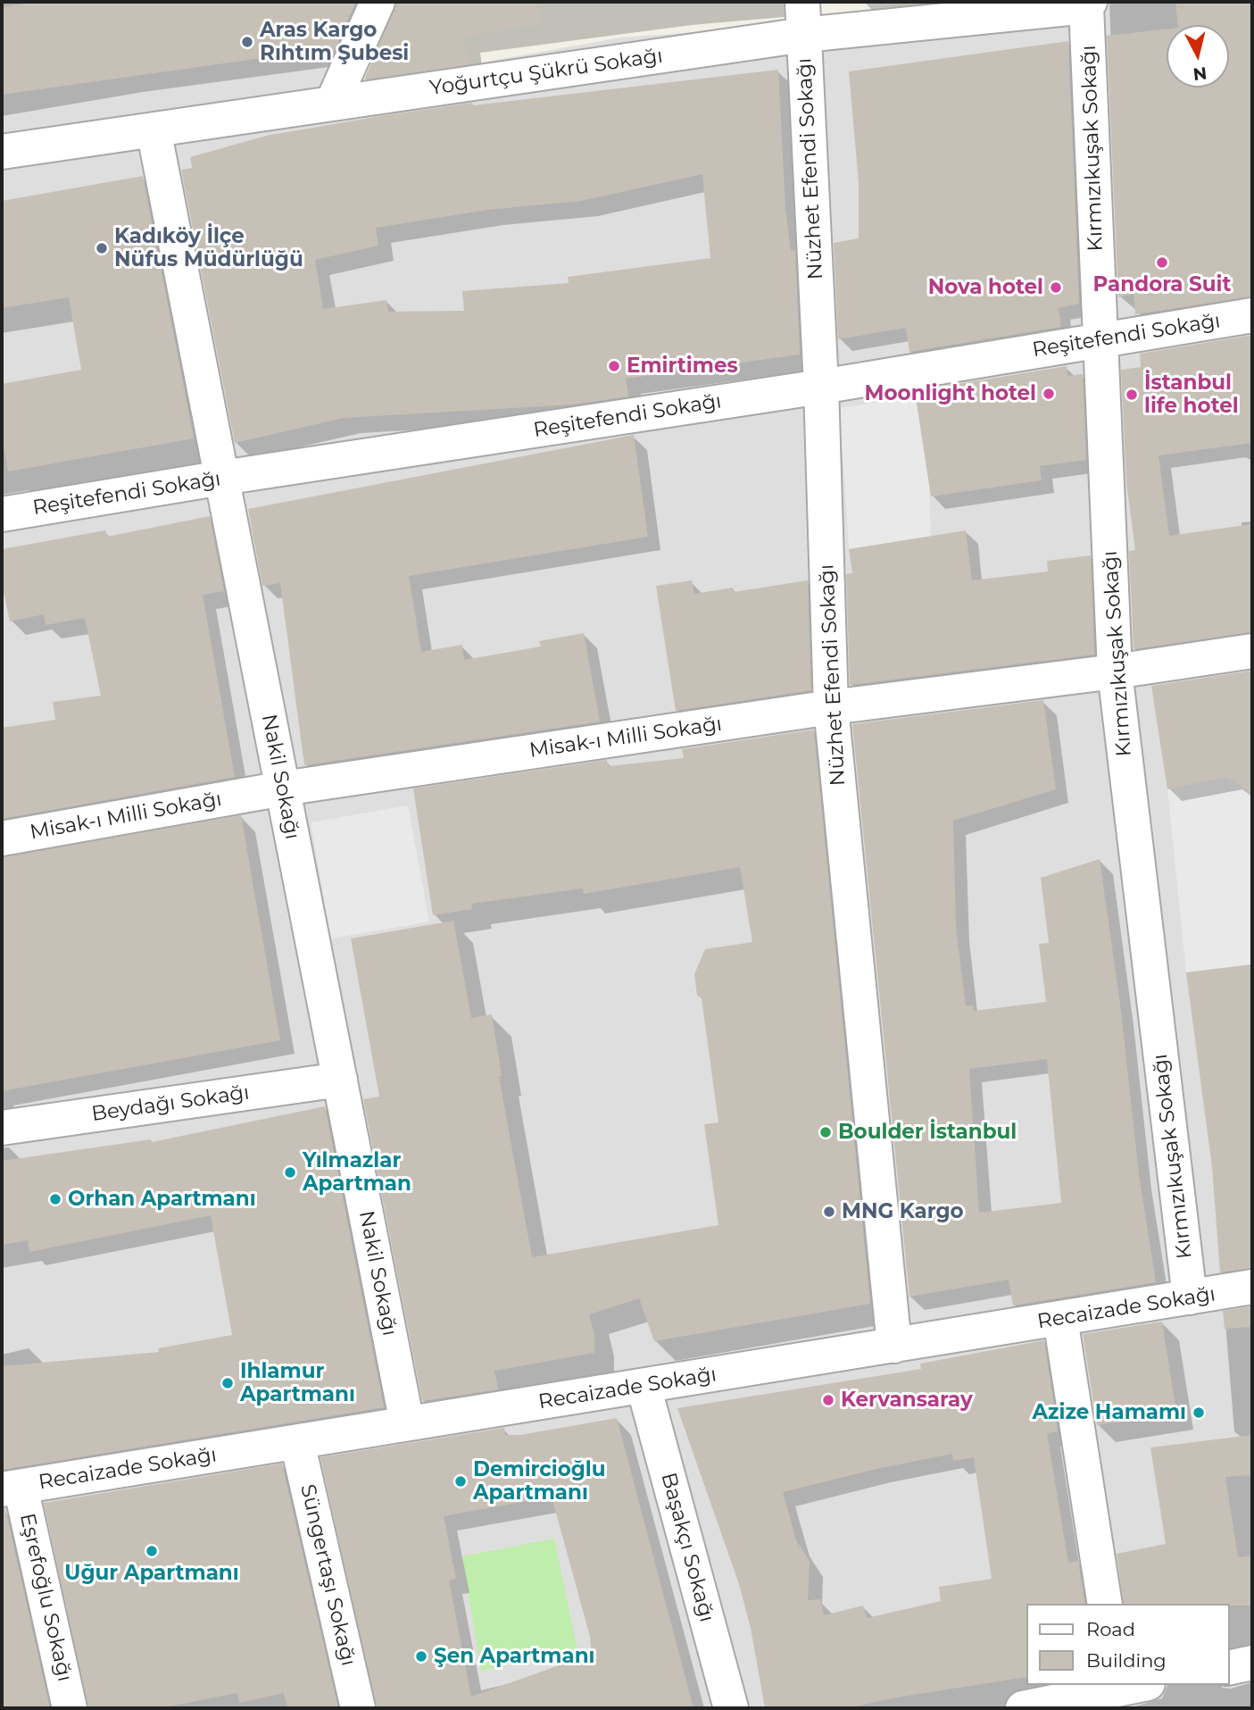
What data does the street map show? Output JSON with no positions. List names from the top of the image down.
{
  "streets": {
    "street": [
      "Yoğurtçu Şükrü Sokağı",
      "Kırmızıkuşak Sokağı",
      "Nüzhet Efendi Sokağı",
      "Reşitefendi Sokağı",
      "Misak-ı Milli Sokağı",
      "Nakil Sokağı",
      "Beydağı Sokağı",
      "Recaizade Sokağı",
      "Başakçı Sokağı",
      "Süngertaşı Sokağı",
      "Eşrefoğlu Sokağı"
    ]
  },
  "crossings": [
    ["Yoğurtçu Şükrü Sokağı", "Kırmızıkuşak Sokağı"],
    ["Yoğurtçu Şükrü Sokağı", "Nüzhet Efendi Sokağı"],
    ["Yoğurtçu Şükrü Sokağı", "Nakil Sokağı"],
    ["Kırmızıkuşak Sokağı", "Reşitefendi Sokağı"],
    ["Kırmızıkuşak Sokağı", "Misak-ı Milli Sokağı"],
    ["Kırmızıkuşak Sokağı", "Recaizade Sokağı"],
    ["Nüzhet Efendi Sokağı", "Reşitefendi Sokağı"],
    ["Nüzhet Efendi Sokağı", "Misak-ı Milli Sokağı"],
    ["Nüzhet Efendi Sokağı", "Recaizade Sokağı"],
    ["Reşitefendi Sokağı", "Nakil Sokağı"],
    ["Misak-ı Milli Sokağı", "Nakil Sokağı"],
    ["Nakil Sokağı", "Beydağı Sokağı"],
    ["Nakil Sokağı", "Recaizade Sokağı"],
    ["Recaizade Sokağı", "Başakçı Sokağı"],
    ["Recaizade Sokağı", "Süngertaşı Sokağı"],
    ["Recaizade Sokağı", "Eşrefoğlu Sokağı"]
  ],
  "places": [
    "Aras Kargo Rıhtım Şubesi",
    "Kadıköy İlçe Nüfus Müdürlüğü",
    "Pandora Suit",
    "Nova hotel",
    "Emirtimes",
    "Moonlight hotel",
    "İstanbul life hotel",
    "Boulder İstanbul",
    "Yılmazlar Apartman",
    "Orhan Apartmanı",
    "MNG Kargo",
    "Ihlamur Apartmanı",
    "Kervansaray",
    "Azize Hamamı",
    "Demircioğlu Apartmanı",
    "Uğur Apartmanı",
    "Şen Apartmanı"
  ],
  "legend": ["Road", "Building"],
  "north": "bottom"
}
